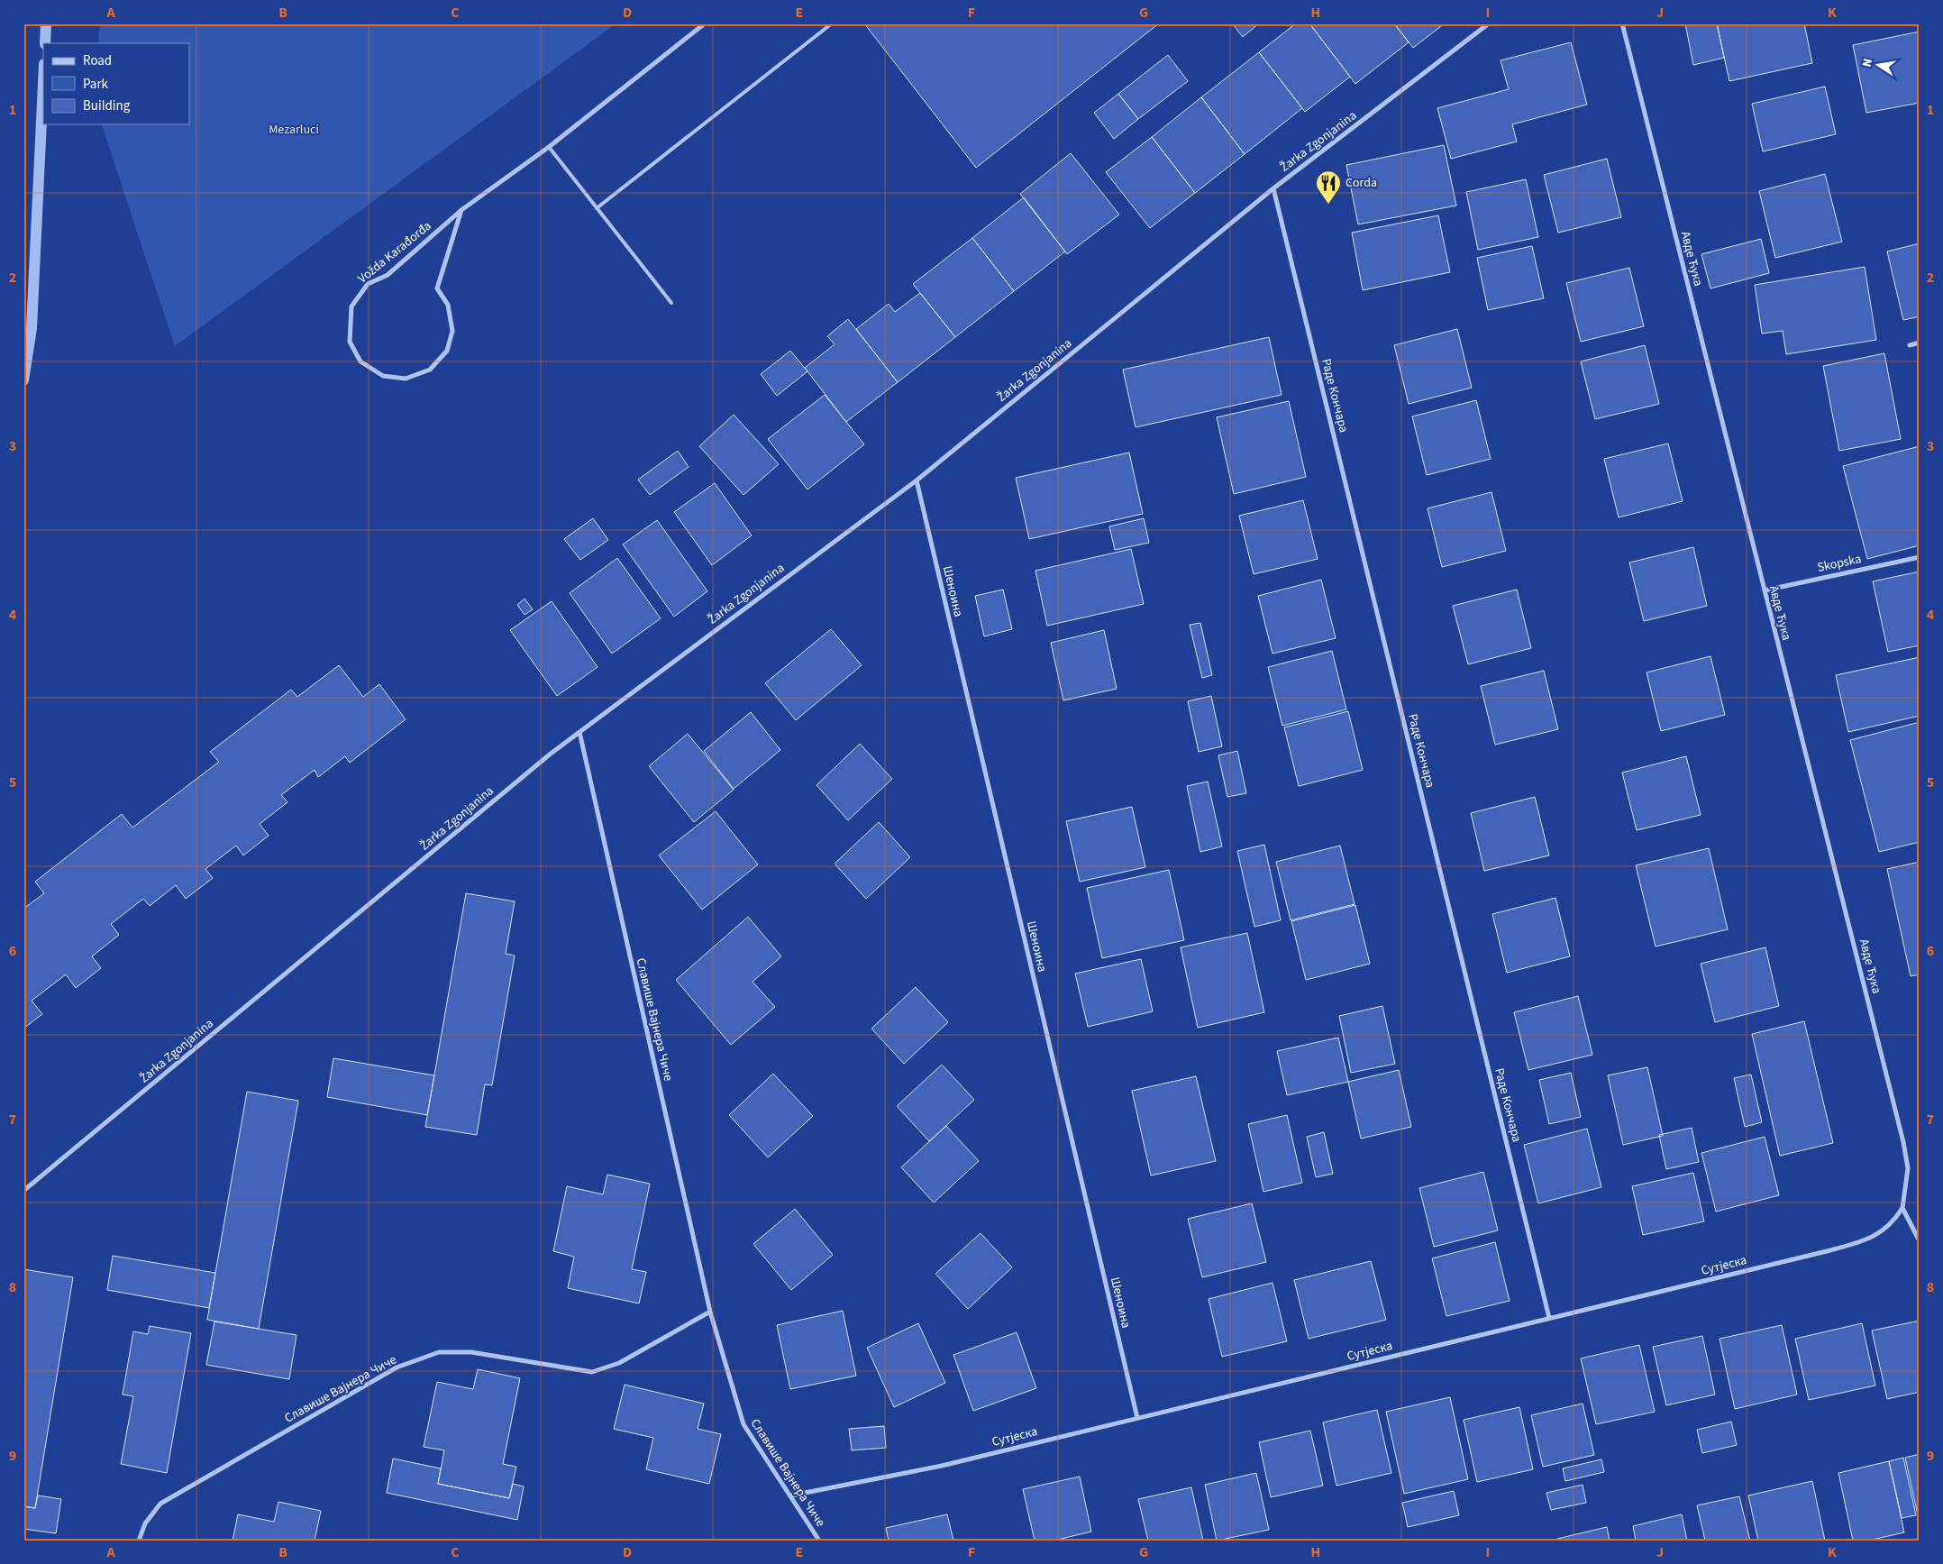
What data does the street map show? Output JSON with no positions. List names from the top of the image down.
{
  "streets": {
    "street": [
      "Žarka Zgonjanina",
      "Vožda Karađorđa",
      "Авде Ћука",
      "Раде Кончара",
      "Skopska",
      "Шеноина",
      "Славише Вајнера Чиче",
      "Сутјеска"
    ]
  },
  "crossings": [
    ["Žarka Zgonjanina", "Раде Кончара"],
    ["Žarka Zgonjanina", "Шеноина"],
    ["Žarka Zgonjanina", "Славише Вајнера Чиче"],
    ["Авде Ћука", "Skopska"],
    ["Авде Ћука", "Сутјеска"],
    ["Раде Кончара", "Сутјеска"],
    ["Шеноина", "Сутјеска"],
    ["Славише Вајнера Чиче", "Сутјеска"]
  ],
  "parks": ["Mezarluci"],
  "places": {
    "restaurant": ["Corda"]
  },
  "legend": ["Road", "Park", "Building"],
  "north": "left",
  "grid": {
    "columns": [
      "A",
      "B",
      "C",
      "D",
      "E",
      "F",
      "G",
      "H",
      "I",
      "J",
      "K"
    ],
    "rows": [
      "1",
      "2",
      "3",
      "4",
      "5",
      "6",
      "7",
      "8",
      "9"
    ]
  }
}
